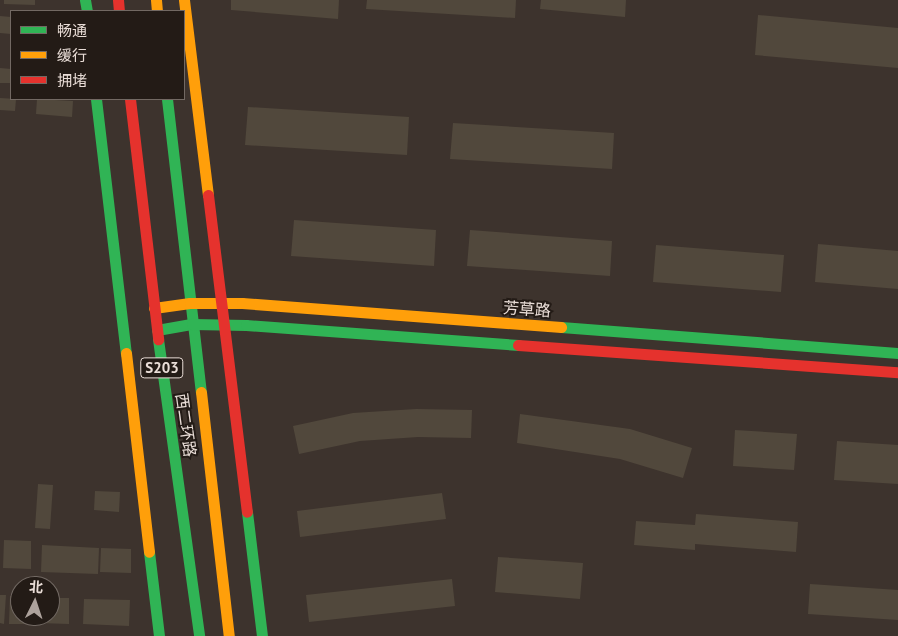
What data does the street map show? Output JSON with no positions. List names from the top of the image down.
{
  "streets": {
    "street": ["芳草路", "S203", "西二环路"]
  },
  "crossings": [
    ["芳草路", "西二环路"]
  ],
  "legend": ["畅通", "缓行", "拥堵"],
  "north": "top"
}
